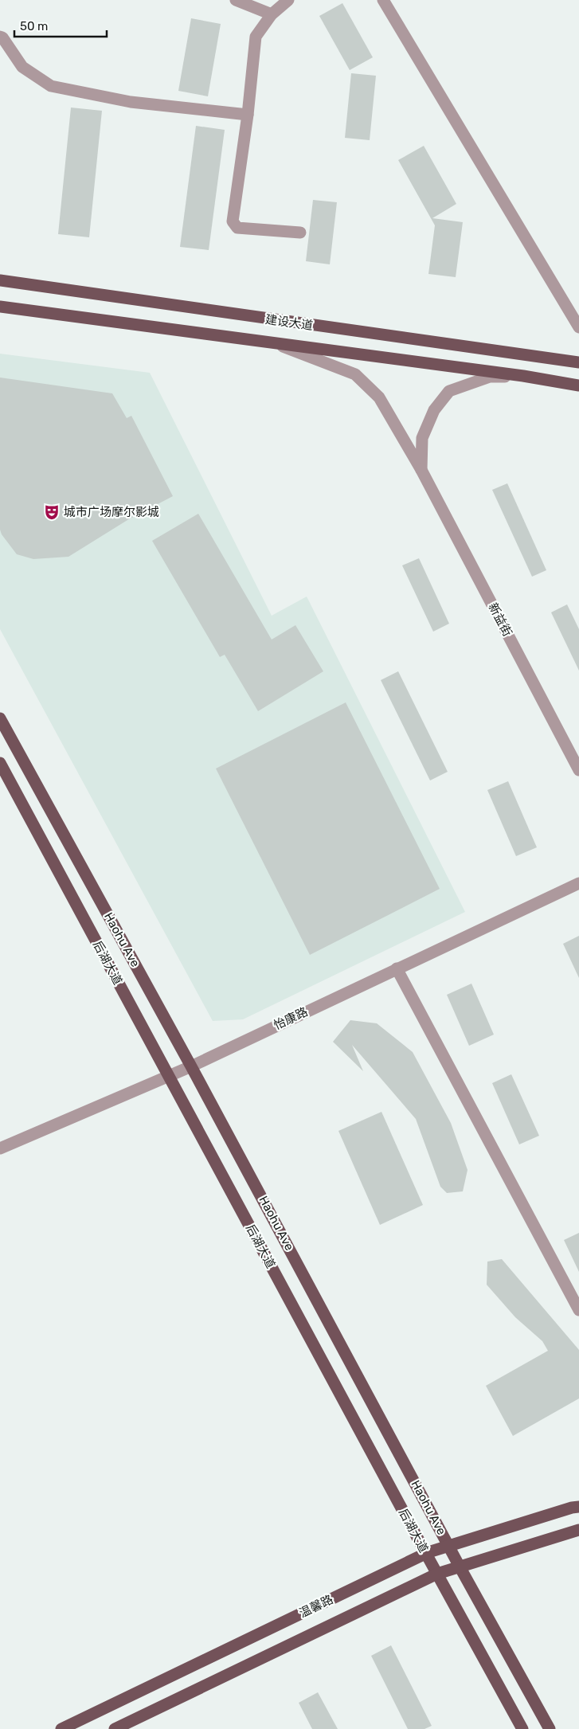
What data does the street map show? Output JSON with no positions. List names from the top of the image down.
{
  "streets": {
    "main road": [
      "建设大道",
      "Haohu Ave",
      "后湖大道",
      "温馨路"
    ],
    "street": ["新益街", "怡康路"]
  },
  "crossings": [
    ["建设大道", "新益街"],
    ["Haohu Ave", "怡康路"],
    ["Haohu Ave", "温馨路"],
    ["后湖大道", "怡康路"],
    ["后湖大道", "温馨路"]
  ],
  "places": {
    "theatre": ["城市广场摩尔影城"]
  },
  "scale_bar": "50 m"
}
